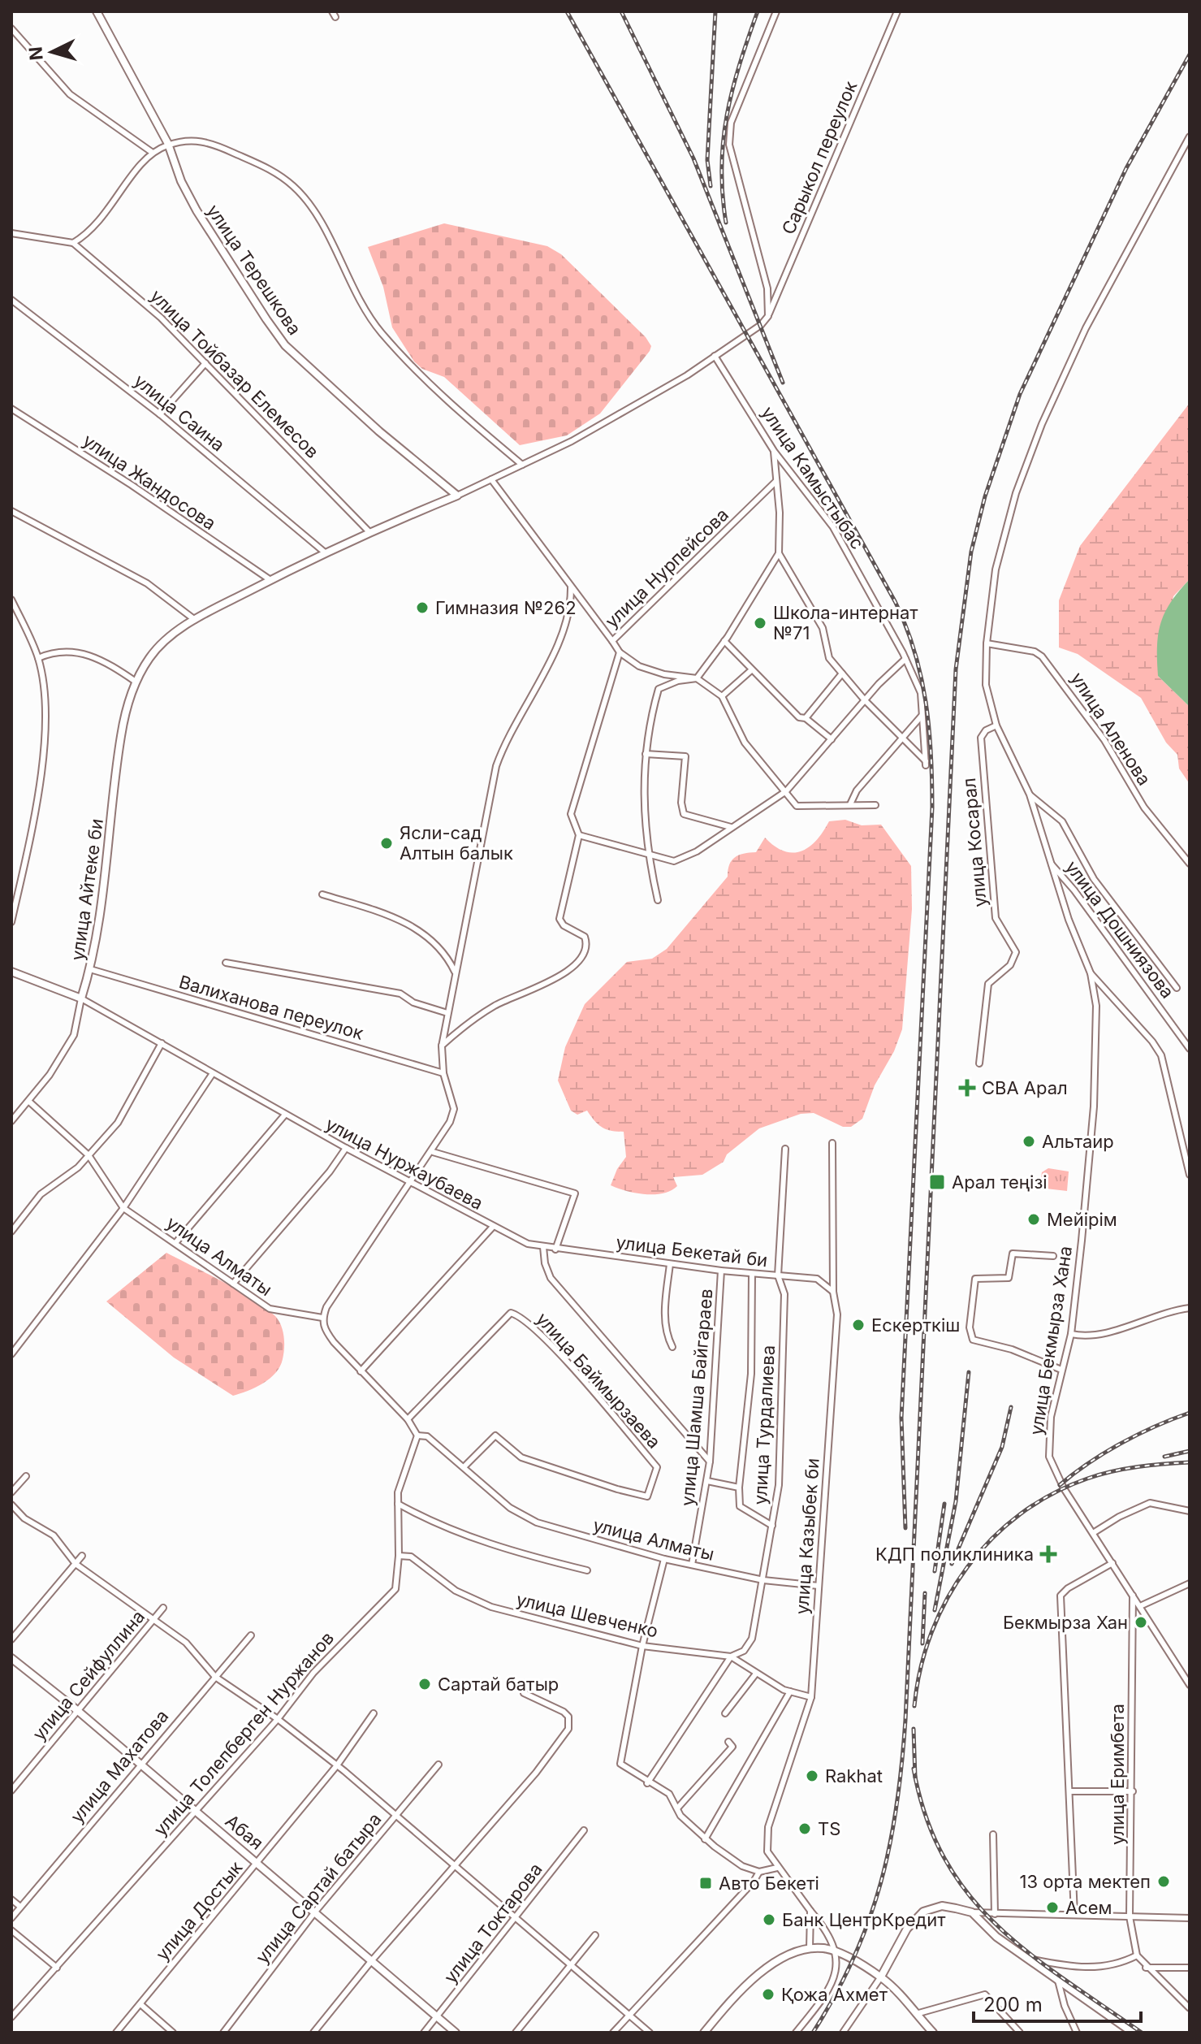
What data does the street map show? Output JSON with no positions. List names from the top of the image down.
{
  "streets": {
    "street": [
      "Сарыкол переулок",
      "улица Терешкова",
      "улица Тойбазар Елемесов",
      "улица Саина",
      "улица Камыстыбас",
      "улица Жандосова",
      "улица Нурпейсова",
      "улица Аленова",
      "улица Косарал",
      "улица Айтеке би",
      "улица Дошниязова",
      "Валиханова переулок",
      "улица Нуржаубаева",
      "улица Бекетай би",
      "улица Алматы",
      "улица Бекмырза Хана",
      "улица Баймырзаева",
      "улица Шамша Байгараев",
      "улица Турдалиева",
      "улица Казыбек би",
      "улица Шевченко",
      "улица Сейфуллина",
      "улица Толепберген Нуржанов",
      "улица Махатова",
      "улица Еримбета",
      "Абая",
      "улица Сартай батыра",
      "улица Достык",
      "улица Токтарова"
    ]
  },
  "crossings": [
    ["улица Терешкова", "улица Айтеке би"],
    ["улица Тойбазар Елемесов", "улица Айтеке би"],
    ["улица Саина", "улица Айтеке би"],
    ["улица Жандосова", "улица Айтеке би"],
    ["улица Айтеке би", "Валиханова переулок"],
    ["улица Айтеке би", "улица Нуржаубаева"],
    ["улица Айтеке би", "улица Алматы"],
    ["улица Нуржаубаева", "улица Бекетай би"],
    ["улица Бекетай би", "улица Шамша Байгараев"],
    ["улица Бекетай би", "улица Турдалиева"],
    ["улица Бекетай би", "улица Казыбек би"],
    ["улица Алматы", "улица Баймырзаева"],
    ["улица Алматы", "улица Шамша Байгараев"],
    ["улица Алматы", "улица Турдалиева"],
    ["улица Алматы", "улица Казыбек би"],
    ["улица Алматы", "улица Толепберген Нуржанов"],
    ["улица Бекмырза Хана", "улица Еримбета"],
    ["улица Турдалиева", "улица Шевченко"],
    ["улица Казыбек би", "улица Шевченко"],
    ["улица Шевченко", "улица Толепберген Нуржанов"],
    ["улица Сейфуллина", "Абая"],
    ["улица Толепберген Нуржанов", "Абая"],
    ["улица Махатова", "Абая"],
    ["Абая", "улица Сартай батыра"],
    ["Абая", "улица Достык"],
    ["Абая", "улица Токтарова"]
  ],
  "places": {
    "other": [
      "Гимназия №262",
      "Школа-интернат №71",
      "Ясли-сад Алтын балык",
      "Альтаир",
      "Мейірім",
      "Ескерткіш",
      "Бекмырза Хан",
      "Сартай батыр",
      "Rakhat",
      "TS",
      "13 орта мектеп",
      "Асем",
      "Банк ЦентрКредит",
      "Қожа Ахмет"
    ],
    "health": ["СВА Арал", "КДП поликлиника"],
    "transit": ["Арал теңізі", "Авто Бекетi"]
  },
  "scale_bar": "200 m",
  "north": "left"
}
